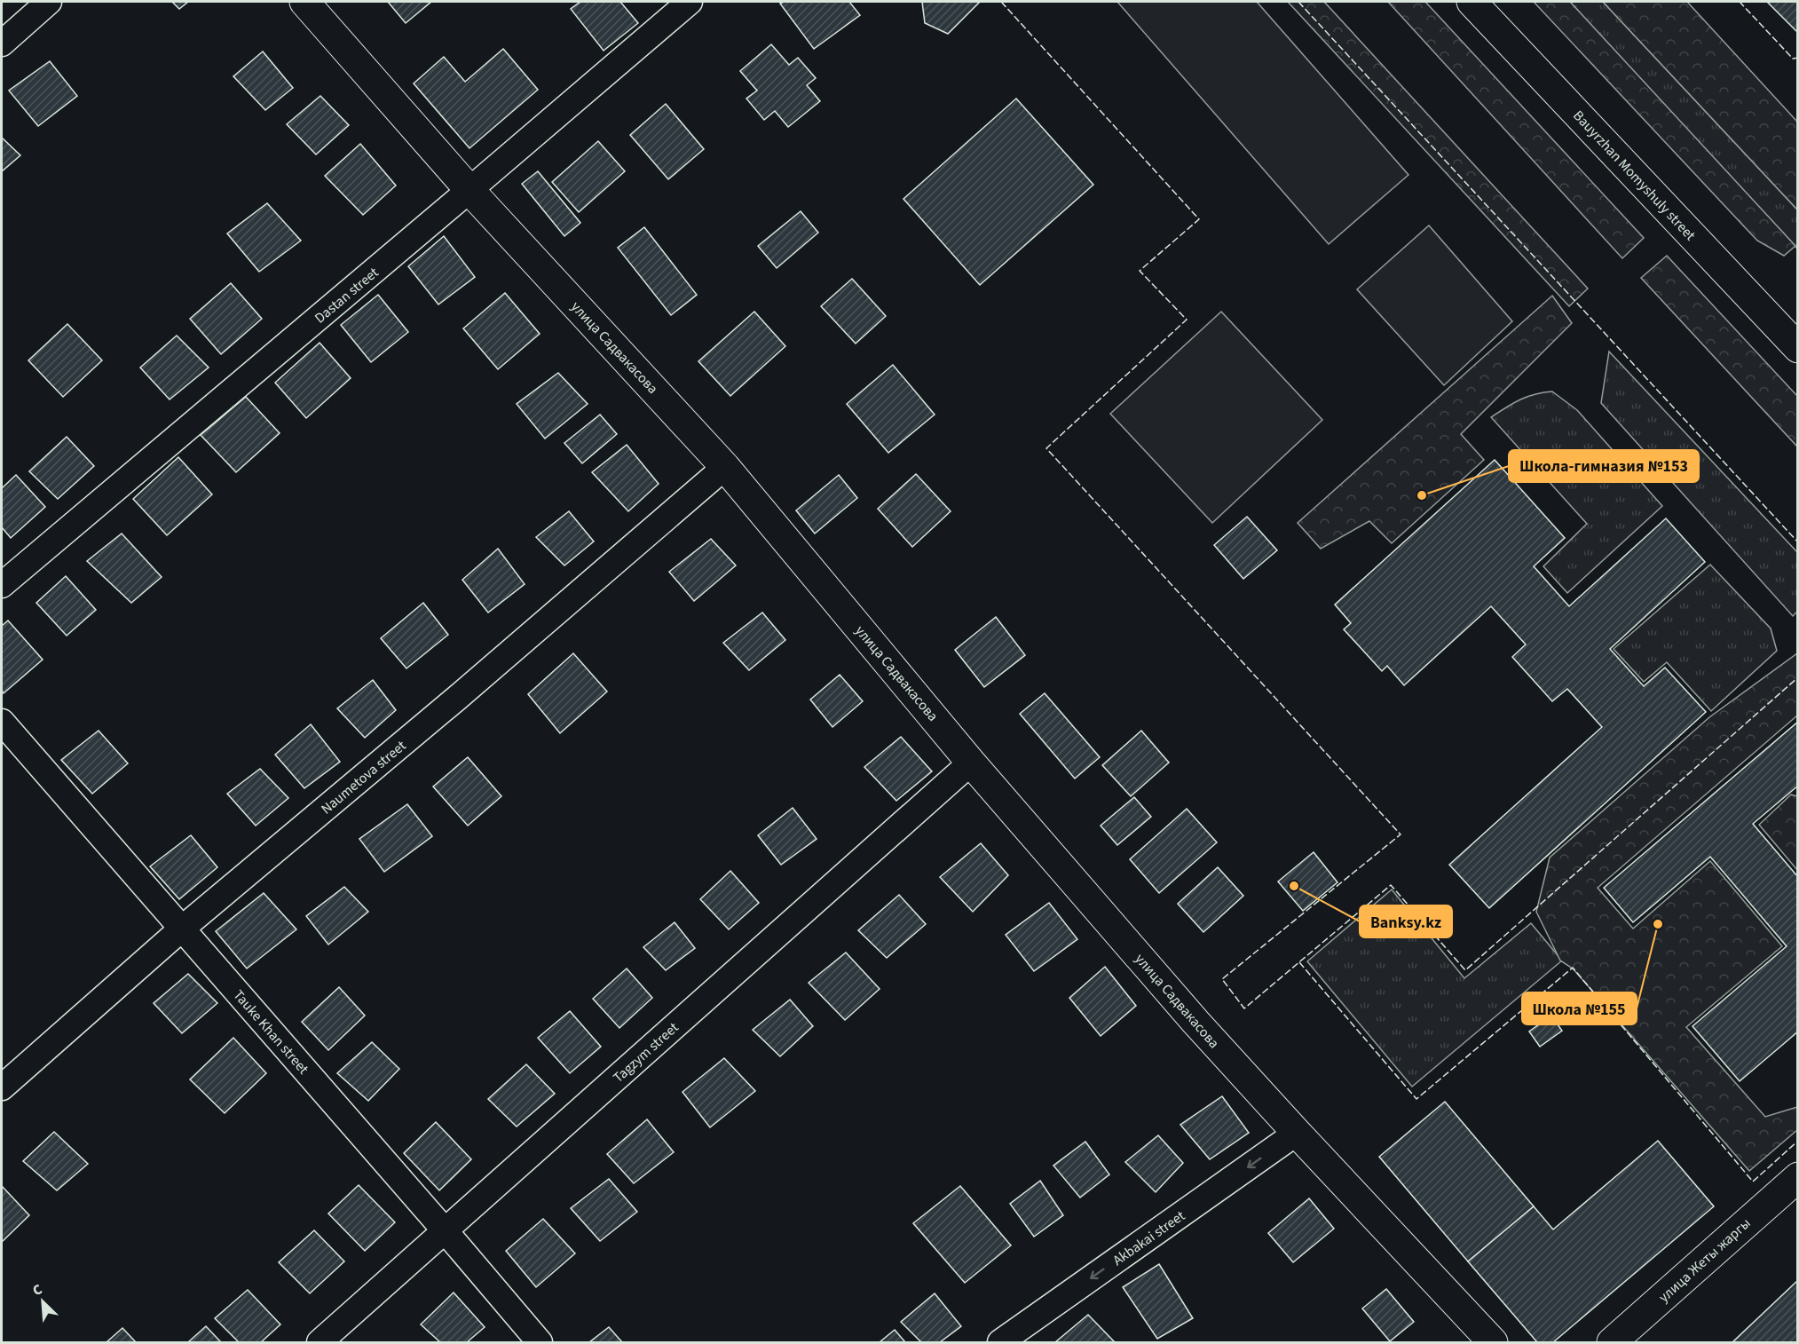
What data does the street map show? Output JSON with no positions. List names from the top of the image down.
{
  "streets": {
    "street": [
      "Bauyrzhan Momyshuly street",
      "Dastan street",
      "улица Садвакасова",
      "Naumetova street",
      "Tauke Khan street",
      "Tagzym street",
      "Akbakai street",
      "улица Жеты жаргы"
    ]
  },
  "crossings": [
    ["Dastan street", "улица Садвакасова"],
    ["улица Садвакасова", "Naumetova street"],
    ["улица Садвакасова", "Tagzym street"],
    ["улица Садвакасова", "Akbakai street"],
    ["Naumetova street", "Tauke Khan street"],
    ["Tauke Khan street", "Tagzym street"]
  ],
  "one_way": ["Akbakai street"],
  "places": ["Школа-гимназия №153", "Banksy.kz", "Школа №155"],
  "north": "top left"
}
